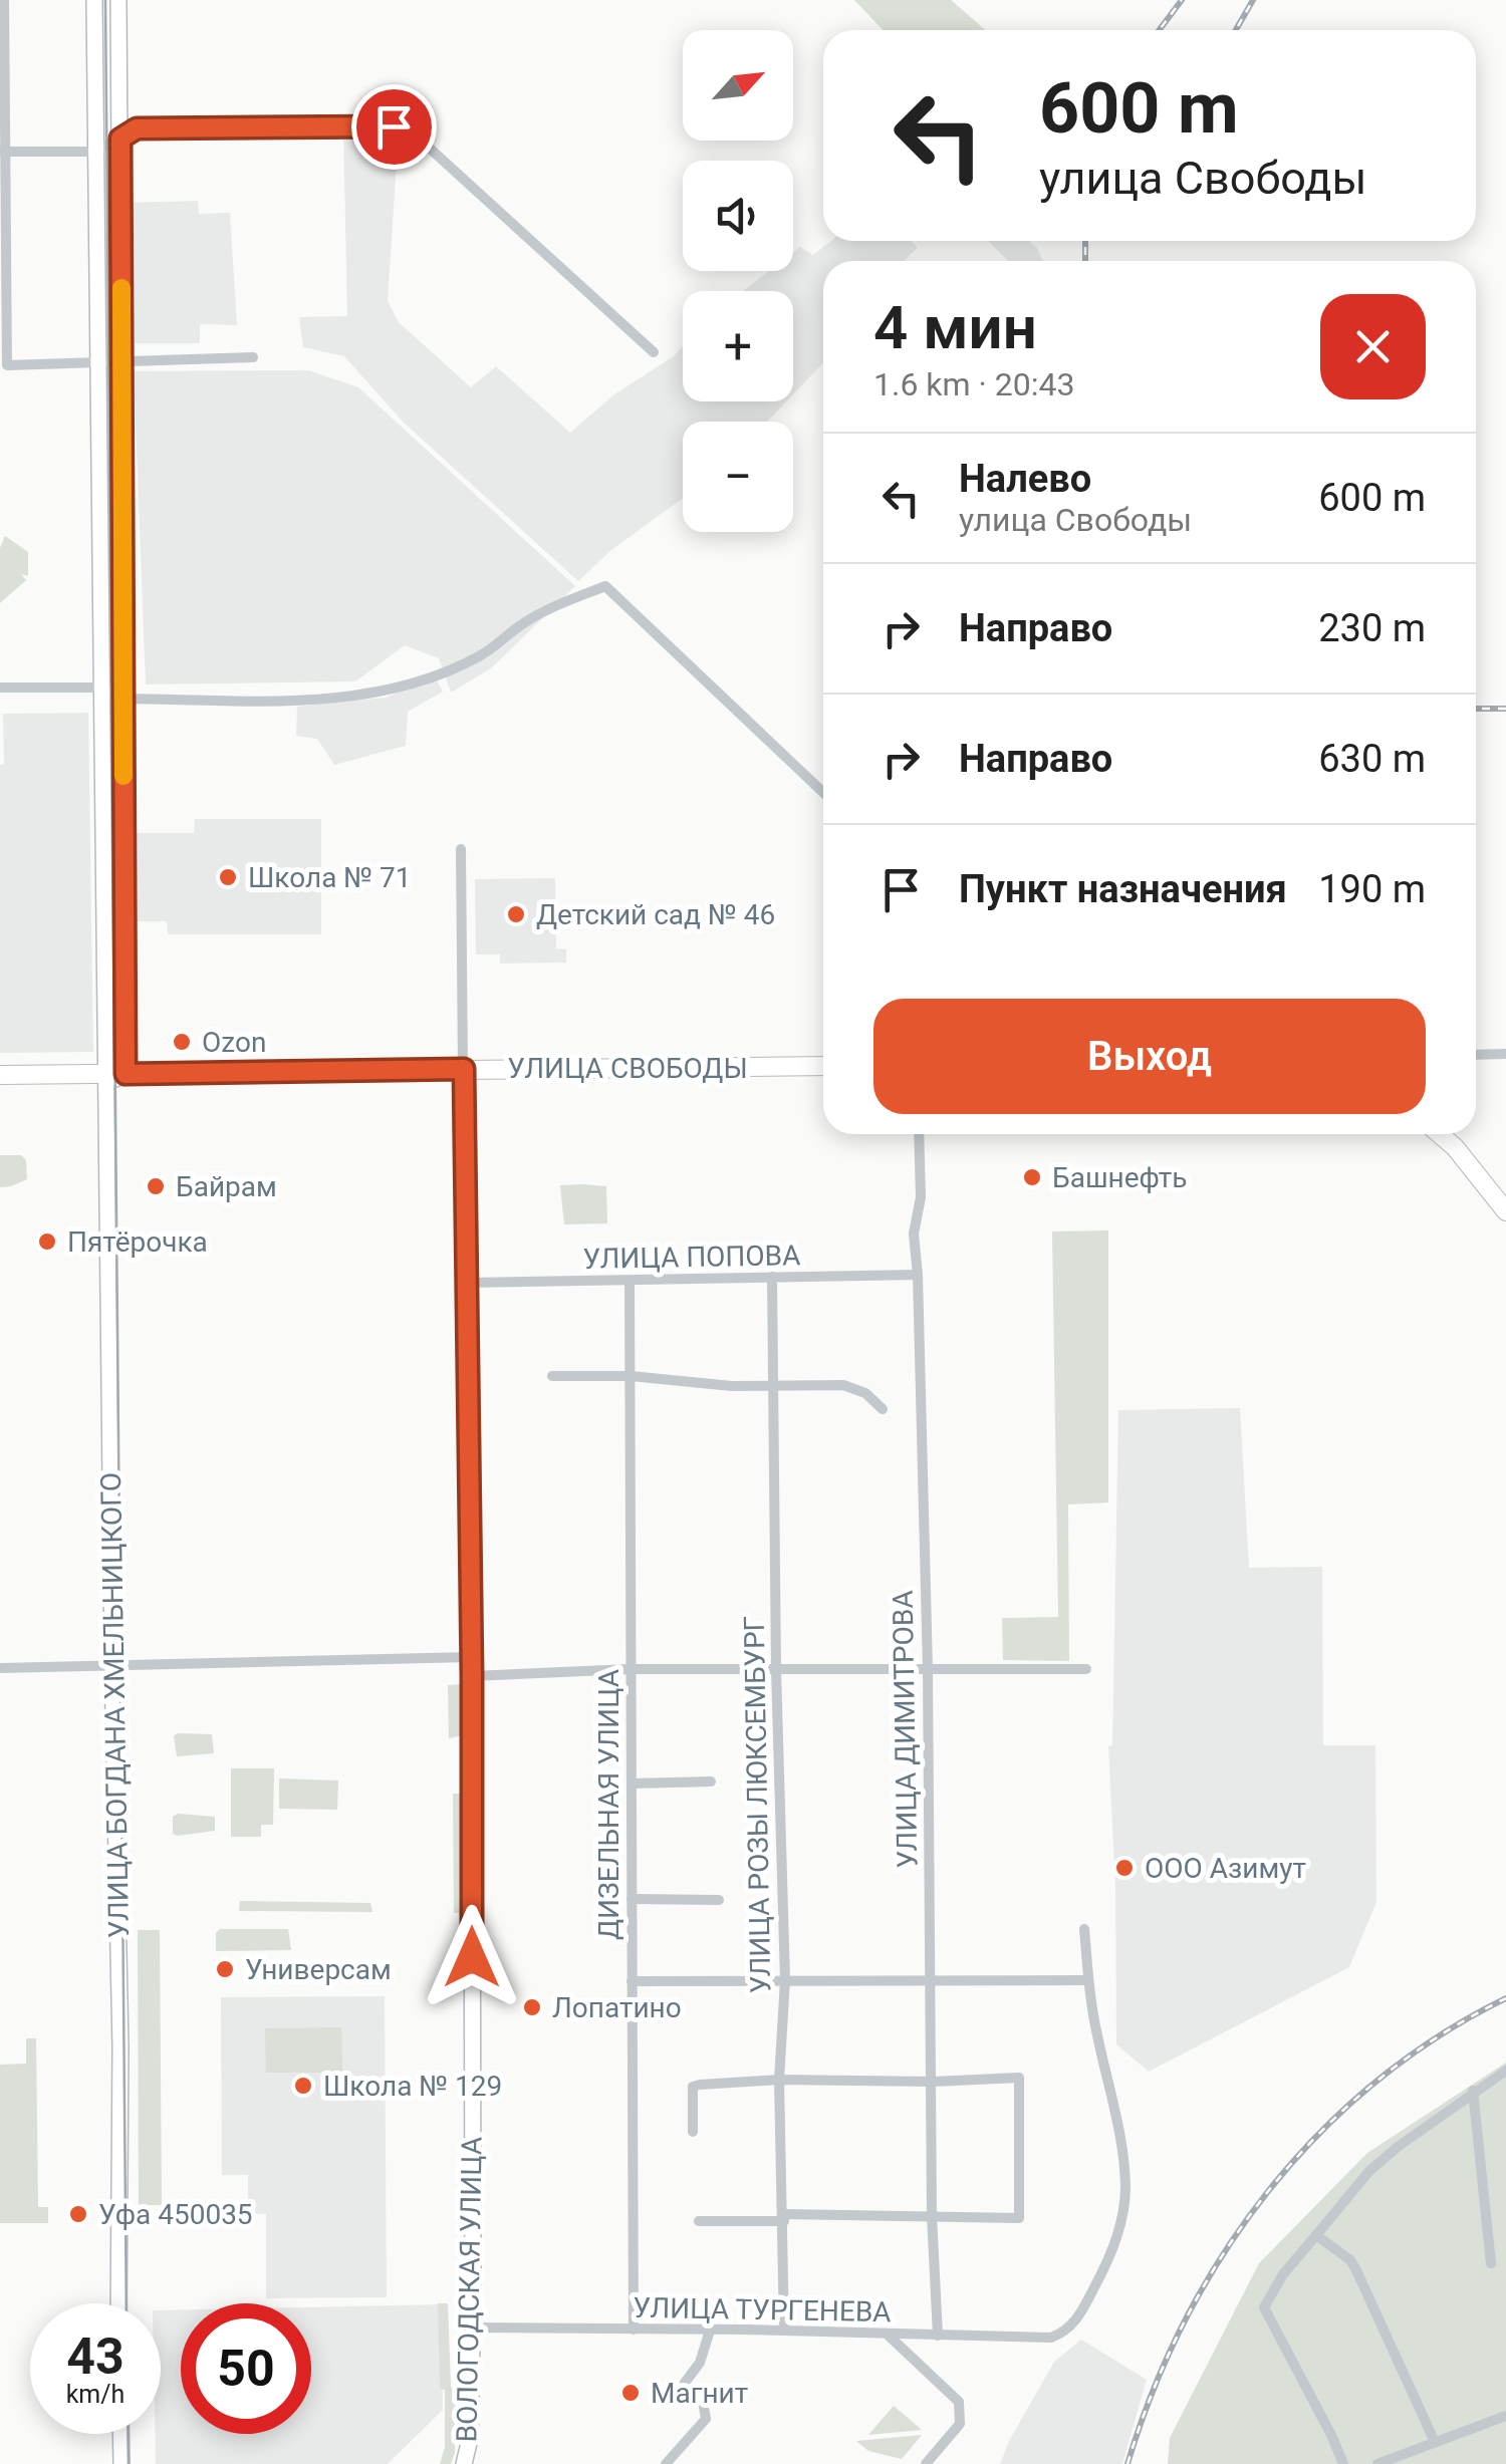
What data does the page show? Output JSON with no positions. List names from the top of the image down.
{
  "streets": {
    "main road": ["УЛИЦА СВОБОДЫ", "УЛИЦА БОГДАНА ХМЕЛЬНИЦКОГО", "ВОЛОГОДСКАЯ УЛИЦА"],
    "street": [
      "УЛИЦА ПОПОВА",
      "УЛИЦА ДИМИТРОВА",
      "ДИЗЕЛЬНАЯ УЛИЦА",
      "УЛИЦА РОЗЫ ЛЮКСЕМБУРГ",
      "УЛИЦА ТУРГЕНЕВА"
    ]
  },
  "crossings": [
    ["УЛИЦА СВОБОДЫ", "УЛИЦА БОГДАНА ХМЕЛЬНИЦКОГО"],
    ["УЛИЦА СВОБОДЫ", "ВОЛОГОДСКАЯ УЛИЦА"],
    ["УЛИЦА ПОПОВА", "УЛИЦА ДИМИТРОВА"],
    ["УЛИЦА ПОПОВА", "ДИЗЕЛЬНАЯ УЛИЦА"],
    ["УЛИЦА ПОПОВА", "УЛИЦА РОЗЫ ЛЮКСЕМБУРГ"],
    ["УЛИЦА ПОПОВА", "ВОЛОГОДСКАЯ УЛИЦА"],
    ["УЛИЦА ДИМИТРОВА", "УЛИЦА ТУРГЕНЕВА"],
    ["ДИЗЕЛЬНАЯ УЛИЦА", "УЛИЦА ТУРГЕНЕВА"],
    ["УЛИЦА РОЗЫ ЛЮКСЕМБУРГ", "УЛИЦА ТУРГЕНЕВА"],
    ["ВОЛОГОДСКАЯ УЛИЦА", "УЛИЦА ТУРГЕНЕВА"]
  ],
  "places": [
    "Школа № 71",
    "Детский сад № 46",
    "Ozon",
    "Башнефть",
    "Байрам",
    "Пятёрочка",
    "ООО Азимут",
    "Универсам",
    "Лопатино",
    "Школа № 129",
    "Уфа 450035",
    "Магнит"
  ],
  "north": "top right",
  "page": {
    "map_buttons": ["+", "−"],
    "turn": ["600 m", "улица Свободы"],
    "heading": ["4 мин", "1.6 km · 20:43"],
    "list": [
      {
        "name": "Налево",
        "note": "улица Свободы",
        "value": "600 m"
      },
      {
        "name": "Направо",
        "value": "230 m"
      },
      {
        "name": "Направо",
        "value": "630 m"
      },
      {
        "name": "Пункт назначения",
        "value": "190 m"
      }
    ],
    "buttons": "Выход",
    "speed": "43 km/h",
    "limit": "50"
  }
}
